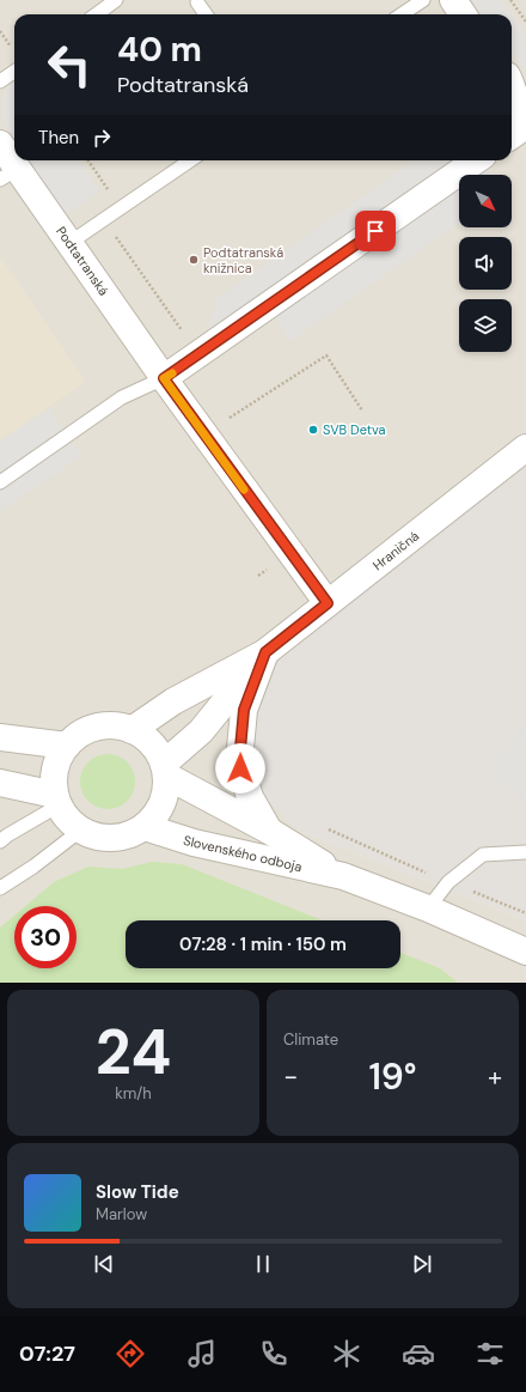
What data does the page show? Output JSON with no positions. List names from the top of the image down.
{
  "streets": {
    "street": ["Podtatranská", "Hraničná", "Slovenského odboja"]
  },
  "crossings": [
    ["Podtatranská", "Hraničná"],
    ["Hraničná", "Slovenského odboja"]
  ],
  "places": ["Podtatranská knižnica", "SVB Detva"],
  "north": "bottom right",
  "page": {
    "turn": ["40 m", "Podtatranská"],
    "then": "Then",
    "limit": "30",
    "trip": "07:28 · 1 min · 150 m",
    "tile": [
      ["24", "km/h"],
      "Climate"
    ],
    "heat": ["−", "19°", "+"],
    "song": ["Slow Tide", "Marlow"],
    "tabs": "07:27"
  }
}
